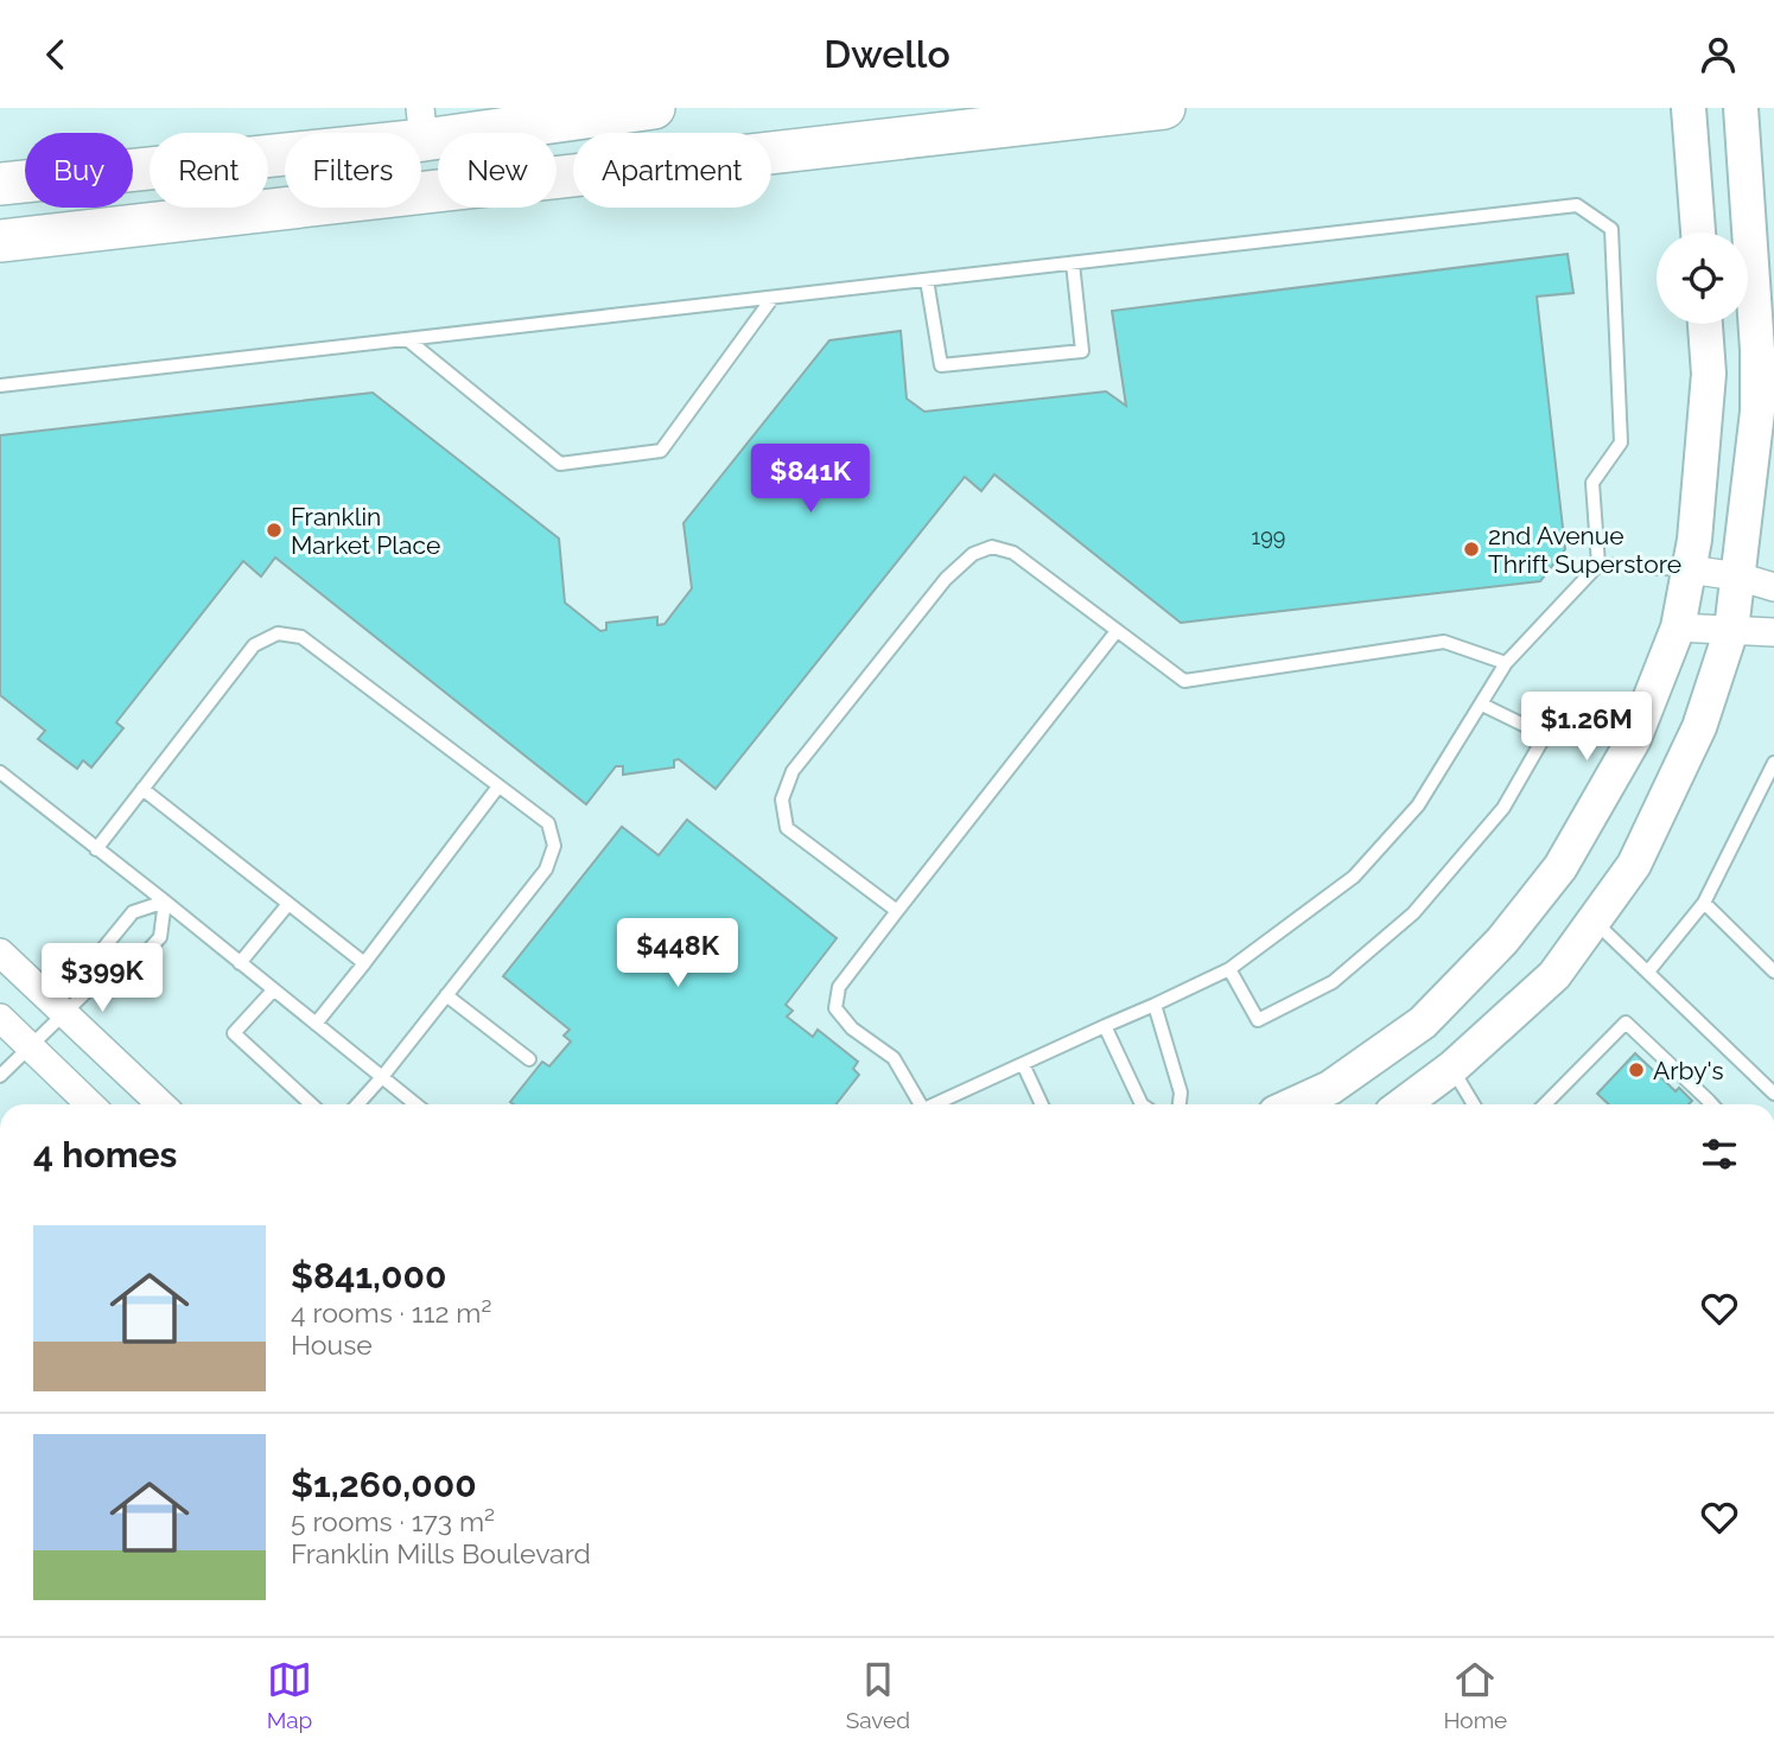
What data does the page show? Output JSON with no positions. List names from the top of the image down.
{
  "places": ["Franklin Market Place", "2nd Avenue Thrift Superstore", "Arby's"],
  "house_numbers": ["199"],
  "page": {
    "header": "Dwello",
    "chip": [
      "Buy",
      "Rent",
      "Filters",
      "New",
      "Apartment"
    ],
    "price": [
      "$841K",
      "$1.26M",
      "$448K",
      "$399K"
    ],
    "heading": "4 homes",
    "list": [
      {
        "name": "$841,000",
        "note": "4 rooms · 112 m² · House"
      },
      {
        "name": "$1,260,000",
        "note": "5 rooms · 173 m² · Franklin Mills Boulevard"
      }
    ],
    "tabs": ["Map", "Saved", "Home"]
  }
}
